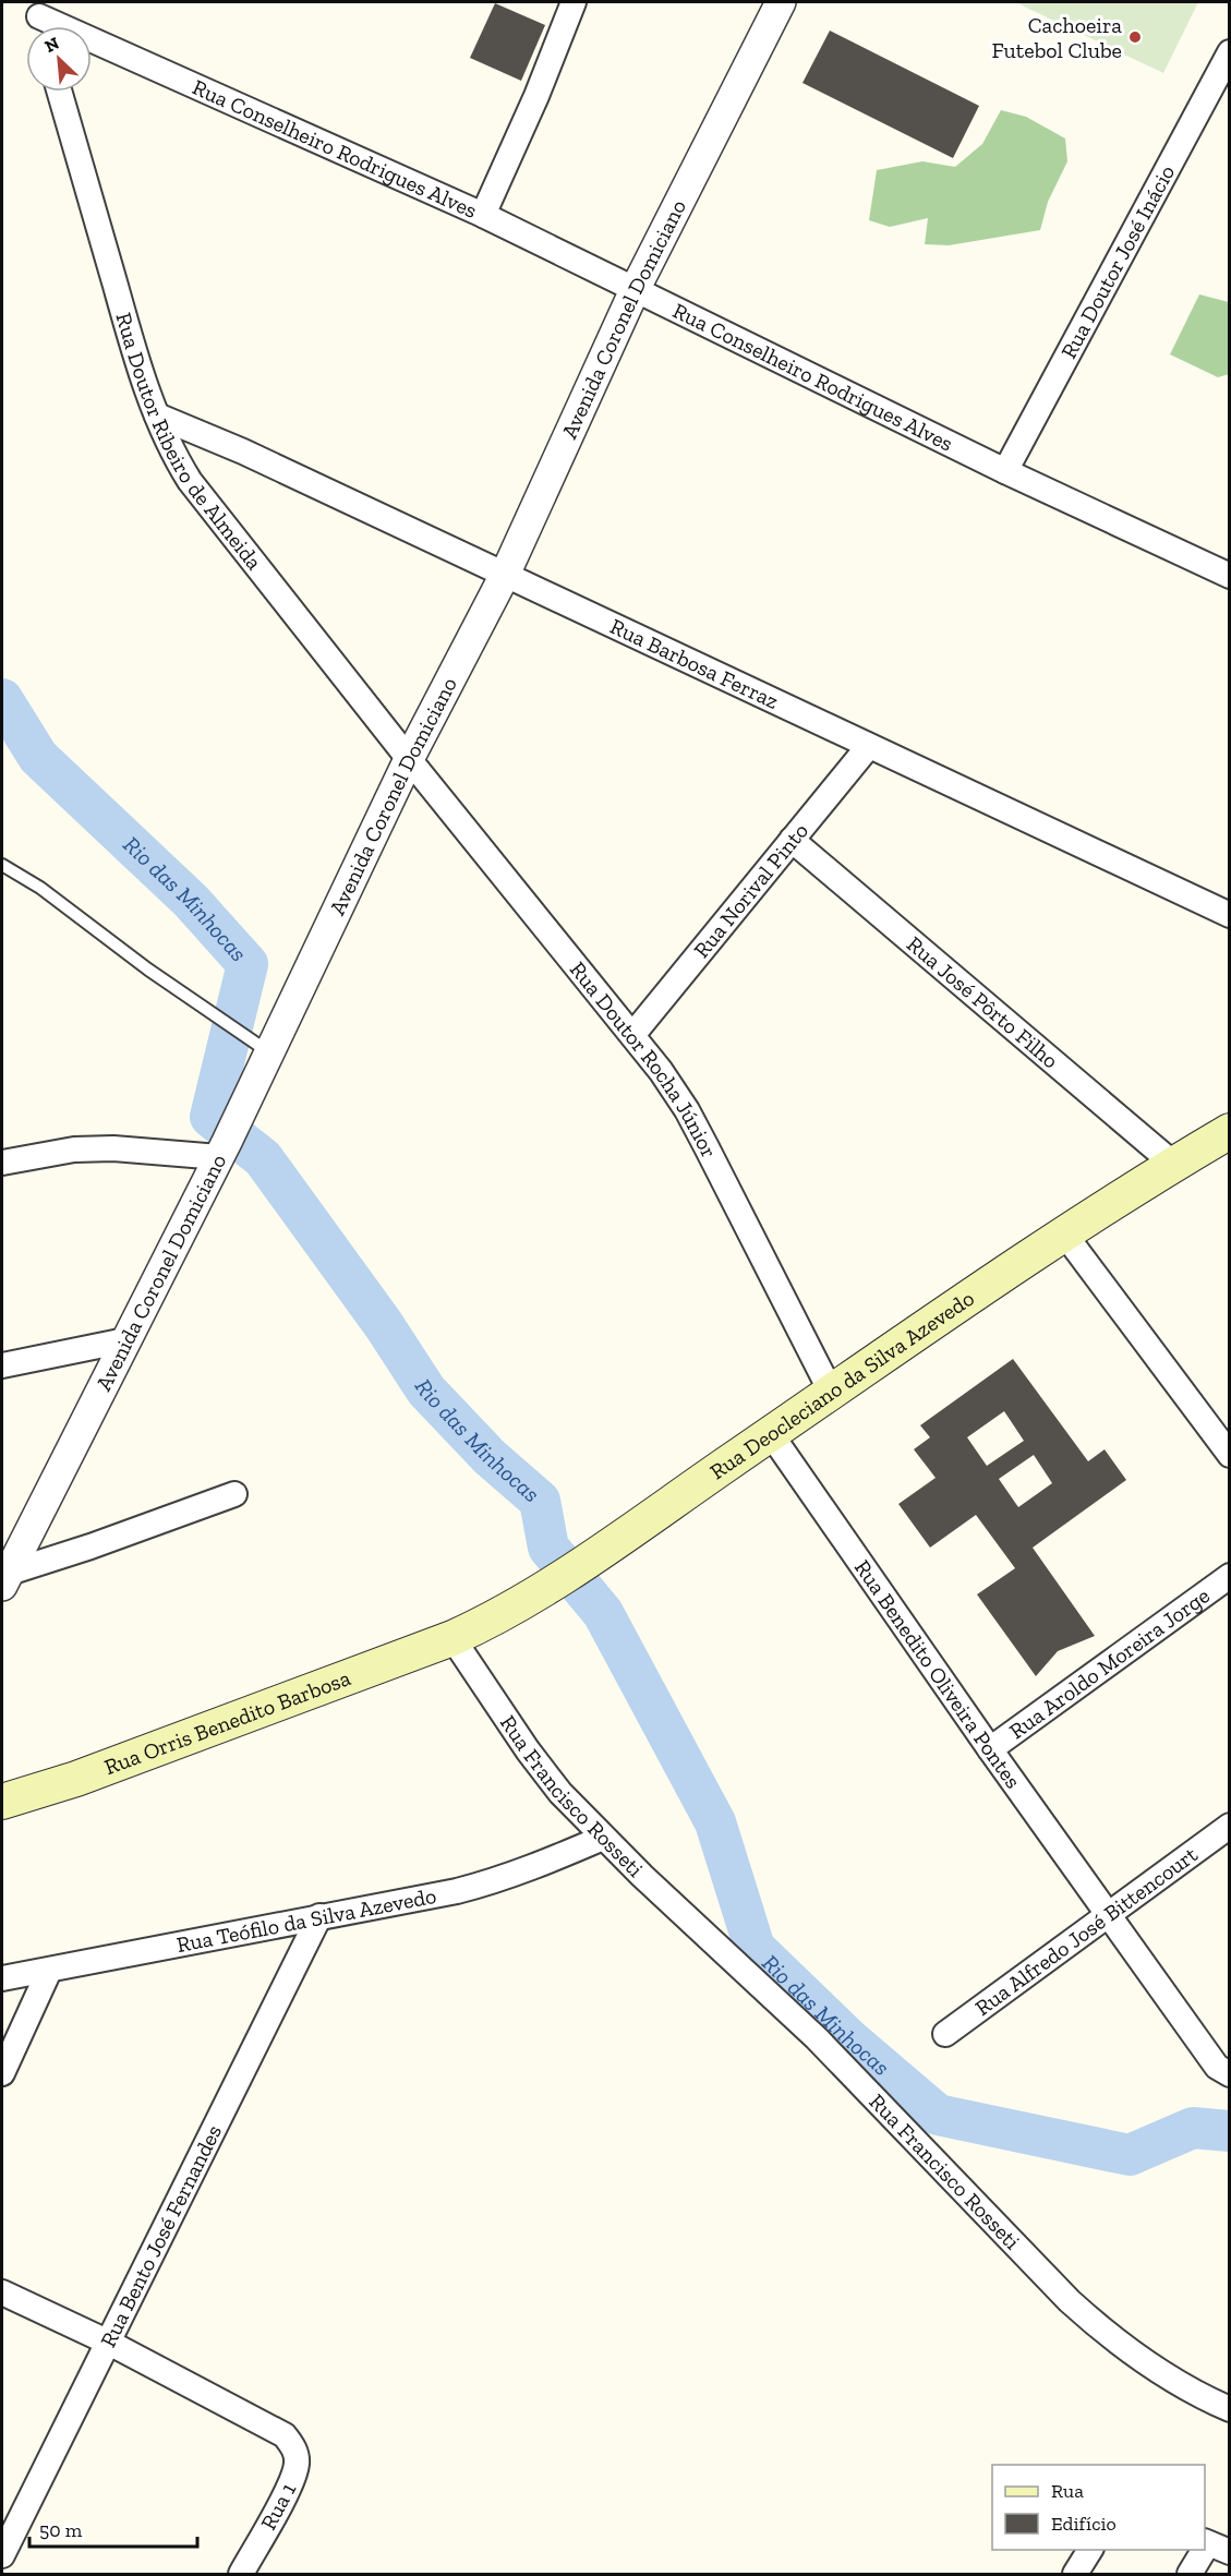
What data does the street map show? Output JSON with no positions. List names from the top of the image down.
{
  "streets": {
    "main road": ["Rua Deocleciano da Silva Azevedo", "Rua Orris Benedito Barbosa"],
    "street": [
      "Rua Conselheiro Rodrigues Alves",
      "Rua Doutor José Inácio",
      "Avenida Coronel Domiciano",
      "Rua Doutor Ribeiro de Almeida",
      "Rua Barbosa Ferraz",
      "Rua Norival Pinto",
      "Rua José Pôrto Filho",
      "Rua Doutor Rocha Júnior",
      "Rua Aroldo Moreira Jorge",
      "Rua Benedito Oliveira Pontes",
      "Rua Francisco Rosseti",
      "Rua Teófilo da Silva Azevedo",
      "Rua Alfredo José Bittencourt",
      "Rua Bento José Fernandes",
      "Rua 1"
    ]
  },
  "crossings": [
    ["Rua Conselheiro Rodrigues Alves", "Rua Doutor José Inácio"],
    ["Rua Conselheiro Rodrigues Alves", "Avenida Coronel Domiciano"],
    ["Avenida Coronel Domiciano", "Rua Doutor Ribeiro de Almeida"],
    ["Avenida Coronel Domiciano", "Rua Barbosa Ferraz"],
    ["Avenida Coronel Domiciano", "Rua Doutor Rocha Júnior"],
    ["Rua Doutor Ribeiro de Almeida", "Rua Barbosa Ferraz"],
    ["Rua Doutor Ribeiro de Almeida", "Rua Doutor Rocha Júnior"],
    ["Rua Barbosa Ferraz", "Rua Norival Pinto"],
    ["Rua Norival Pinto", "Rua José Pôrto Filho"],
    ["Rua Norival Pinto", "Rua Doutor Rocha Júnior"],
    ["Rua José Pôrto Filho", "Rua Deocleciano da Silva Azevedo"],
    ["Rua Doutor Rocha Júnior", "Rua Deocleciano da Silva Azevedo"],
    ["Rua Deocleciano da Silva Azevedo", "Rua Benedito Oliveira Pontes"],
    ["Rua Deocleciano da Silva Azevedo", "Rua Orris Benedito Barbosa"],
    ["Rua Deocleciano da Silva Azevedo", "Rua Francisco Rosseti"],
    ["Rua Aroldo Moreira Jorge", "Rua Benedito Oliveira Pontes"],
    ["Rua Benedito Oliveira Pontes", "Rua Alfredo José Bittencourt"],
    ["Rua Orris Benedito Barbosa", "Rua Francisco Rosseti"],
    ["Rua Francisco Rosseti", "Rua Teófilo da Silva Azevedo"],
    ["Rua Teófilo da Silva Azevedo", "Rua Bento José Fernandes"],
    ["Rua Bento José Fernandes", "Rua 1"]
  ],
  "water": ["Rio das Minhocas"],
  "places": ["Cachoeira Futebol Clube"],
  "legend": ["Rua", "Edifício"],
  "scale_bar": "50 m",
  "north": "top left"
}
